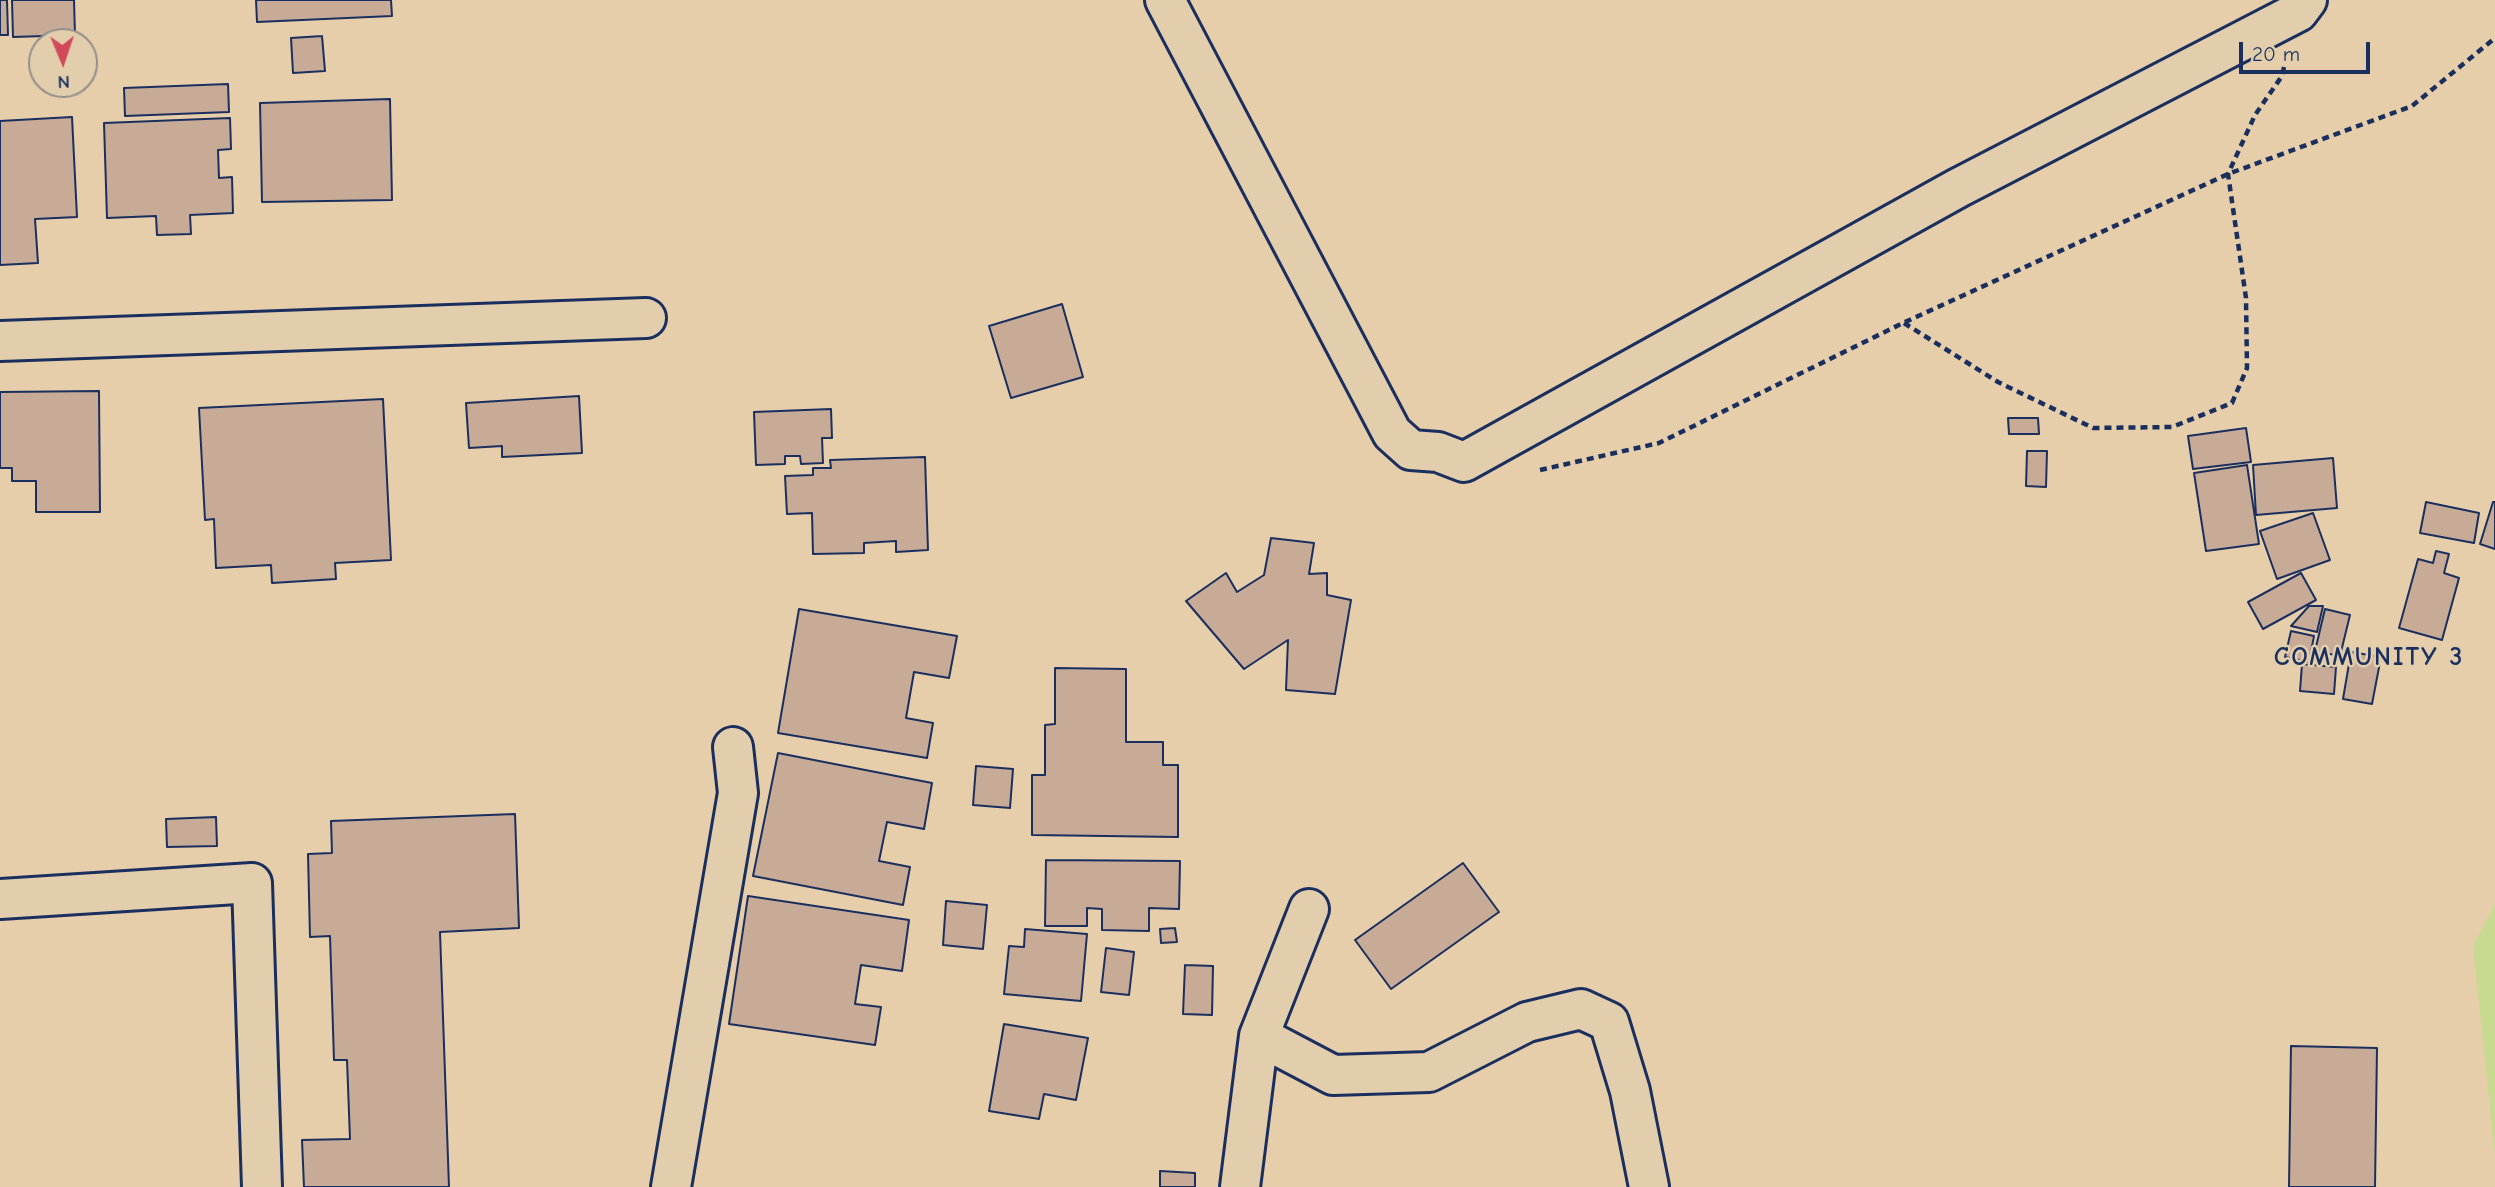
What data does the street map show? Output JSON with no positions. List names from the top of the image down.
{
  "districts": ["COMMUNITY 3"],
  "scale_bar": "20 m",
  "north": "bottom"
}
